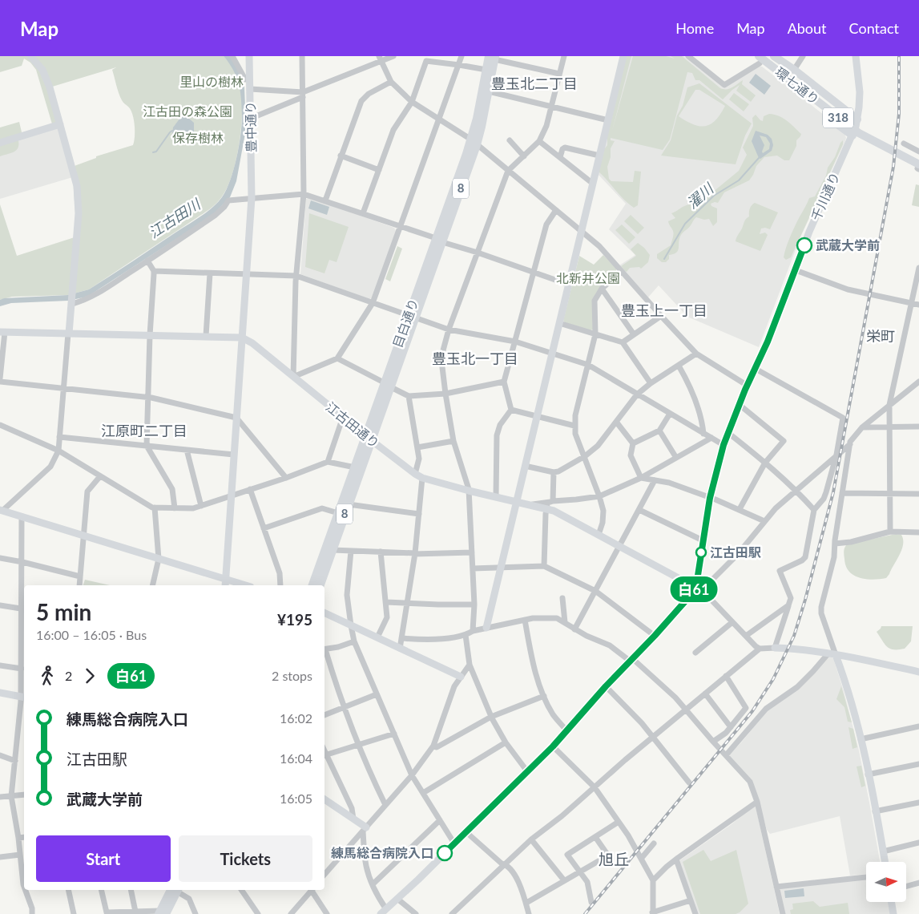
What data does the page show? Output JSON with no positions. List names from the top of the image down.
{
  "streets": {
    "main road": [
      "環七通り",
      "318",
      "8",
      "目白通り"
    ],
    "street": ["豊中通り", "千川通り", "江古田通り"]
  },
  "crossings": [
    ["豊中通り", "江古田通り"],
    ["千川通り", "江古田通り"],
    ["目白通り", "江古田通り"]
  ],
  "districts": [
    "豊玉北二丁目",
    "豊玉上一丁目",
    "栄町",
    "豊玉北一丁目",
    "江原町二丁目",
    "旭丘"
  ],
  "water": ["濯川", "江古田川"],
  "parks": [
    "里山の樹林",
    "江古田の森公園",
    "保存樹林",
    "北新井公園"
  ],
  "places": ["武蔵大学前", "江古田駅", "練馬総合病院入口"],
  "lines": ["bus line 白61"],
  "north": "right",
  "page": {
    "header": "Map",
    "nav": [
      "Home",
      "Map",
      "About",
      "Contact"
    ],
    "on_map": "白61",
    "heading": ["5 min", "16:00 – 16:05 · Bus", "¥195"],
    "legs": ["2", "白61", "2 stops"],
    "list": [
      {
        "name": "練馬総合病院入口",
        "value": "16:02"
      },
      {
        "name": "江古田駅",
        "value": "16:04"
      },
      {
        "name": "武蔵大学前",
        "value": "16:05"
      }
    ],
    "buttons": ["Start", "Tickets"]
  }
}
